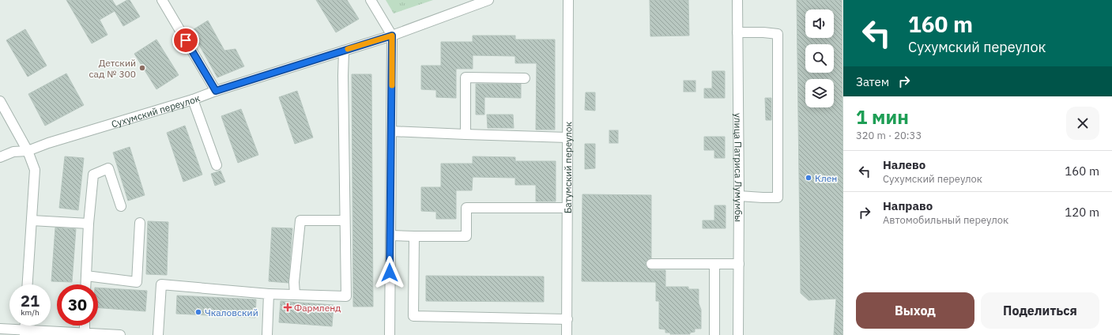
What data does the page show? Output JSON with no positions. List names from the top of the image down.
{
  "streets": {
    "street": ["Сухумский переулок", "Батумский переулок", "улица Патриса Лумумбы"]
  },
  "places": {
    "other": ["Детский сад № 300", "Клен", "Чкаловский"],
    "health": ["Фармленд"]
  },
  "page": {
    "turn": ["160 m", "Сухумский переулок"],
    "then": "Затем",
    "heading": ["1 мин", "320 m · 20:33"],
    "list": [
      {
        "name": "Налево",
        "note": "Сухумский переулок",
        "value": "160 m"
      },
      {
        "name": "Направо",
        "note": "Автомобильный переулок",
        "value": "120 m"
      }
    ],
    "speed": "21 km/h",
    "limit": "30",
    "buttons": ["Выход", "Поделиться"]
  }
}
